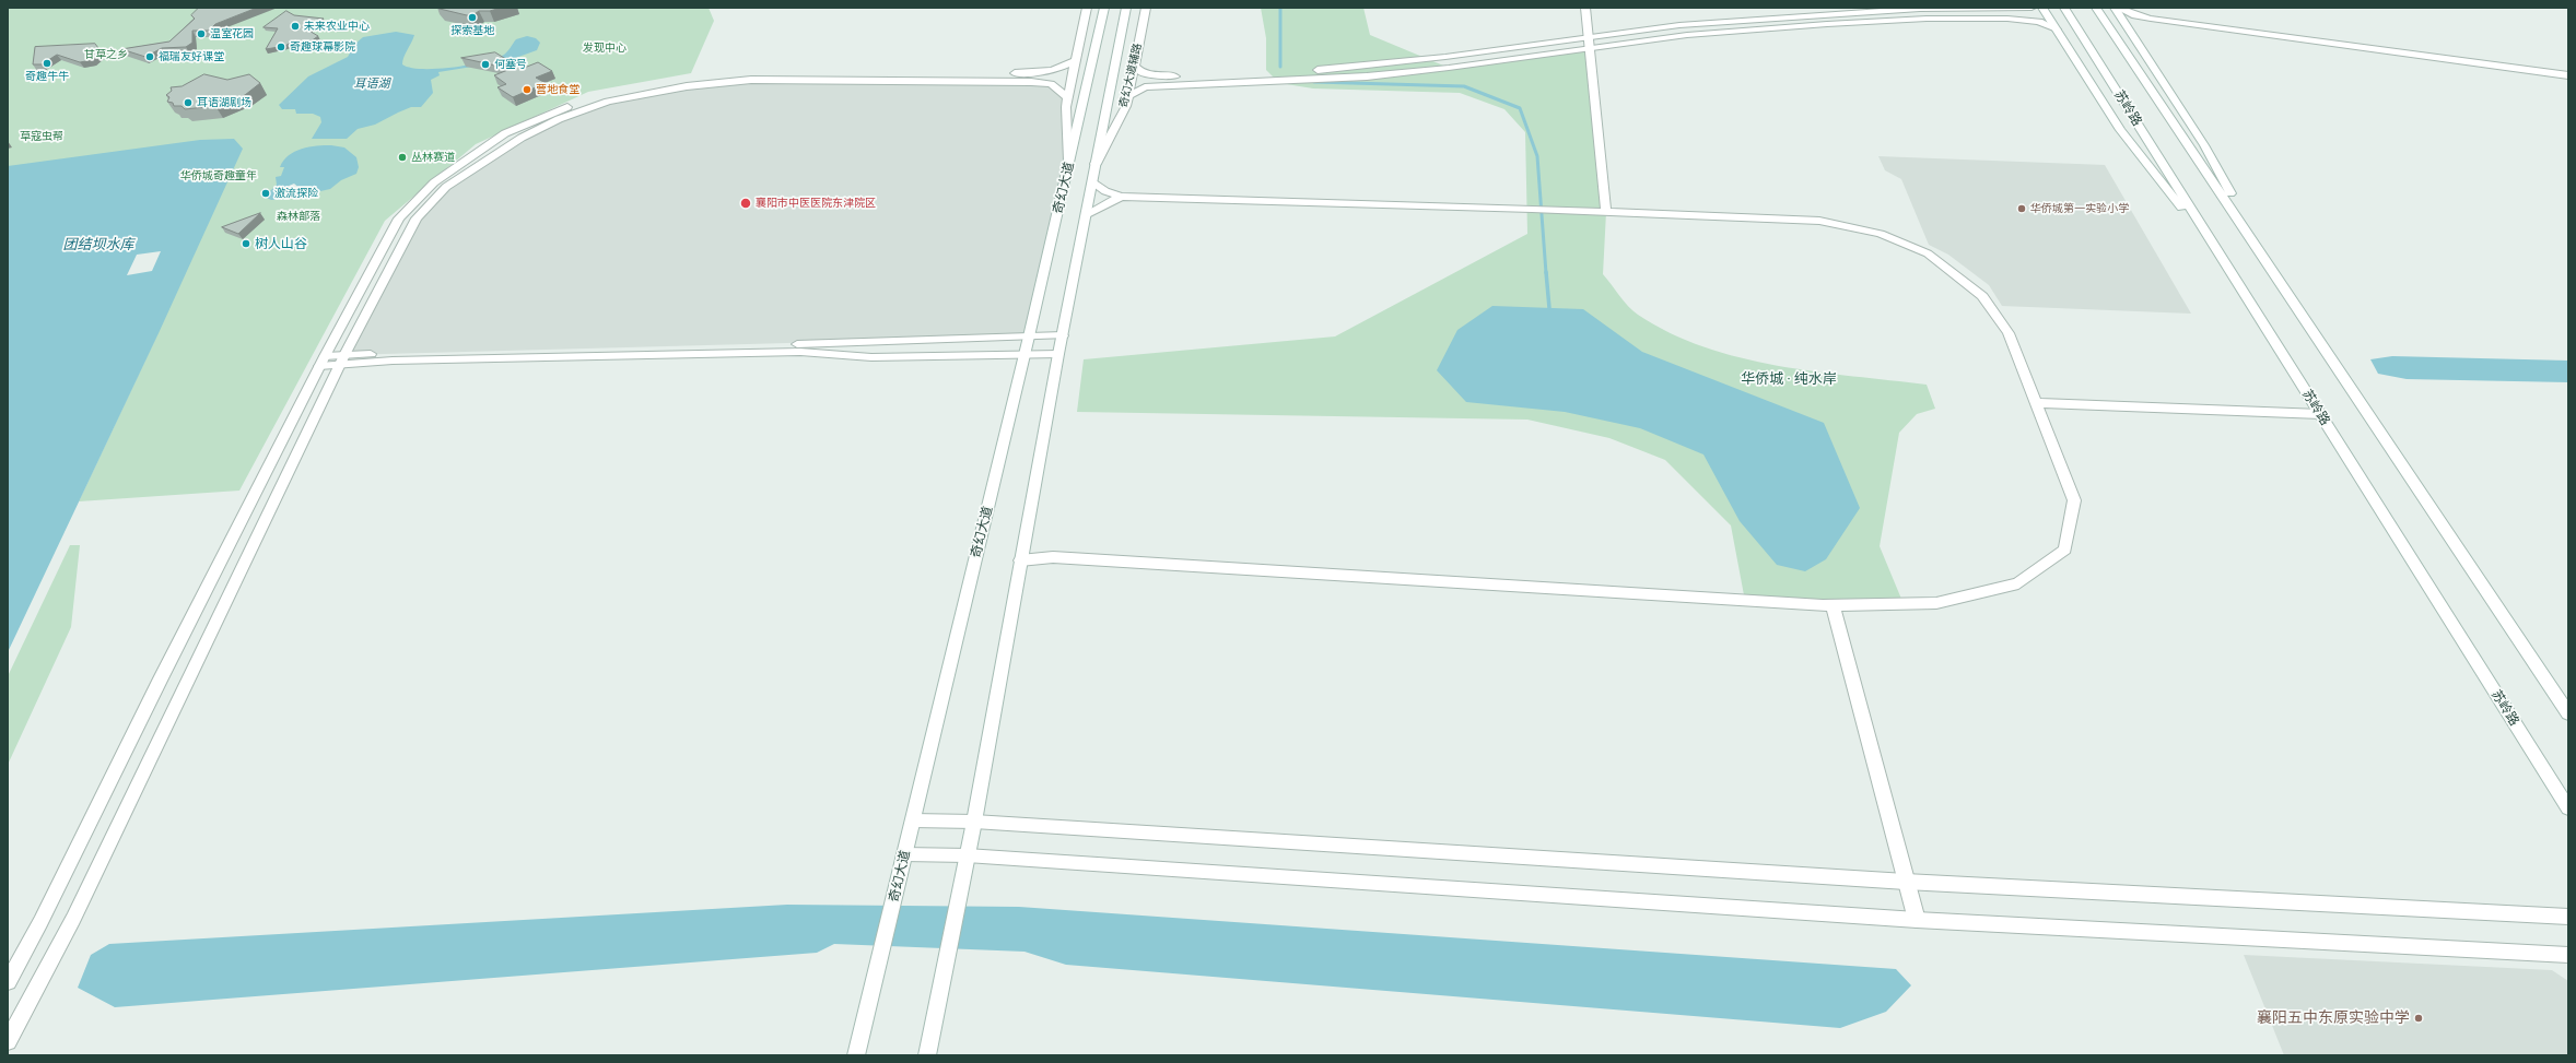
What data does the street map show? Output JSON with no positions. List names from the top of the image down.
{
  "streets": {
    "street": ["奇幻大道辅路", "苏岭路", "奇幻大道"]
  },
  "crossings": [
    ["奇幻大道辅路", "奇幻大道"]
  ],
  "districts": ["华侨城 · 纯水岸"],
  "water": ["耳语湖", "团结坝水库"],
  "parks": [
    "发现中心",
    "甘草之乡",
    "草寇虫帮",
    "华侨城奇趣童年",
    "森林部落"
  ],
  "places": [
    "探索基地",
    "未来农业中心",
    "温室花园",
    "奇趣球幕影院",
    "福瑞友好课堂",
    "奇趣牛牛",
    "何塞号",
    "营地食堂",
    "耳语湖剧场",
    "丛林赛道",
    "激流探险",
    "襄阳市中医医院东津院区",
    "华侨城第一实验小学",
    "树人山谷",
    "襄阳五中东原实验中学"
  ]
}
